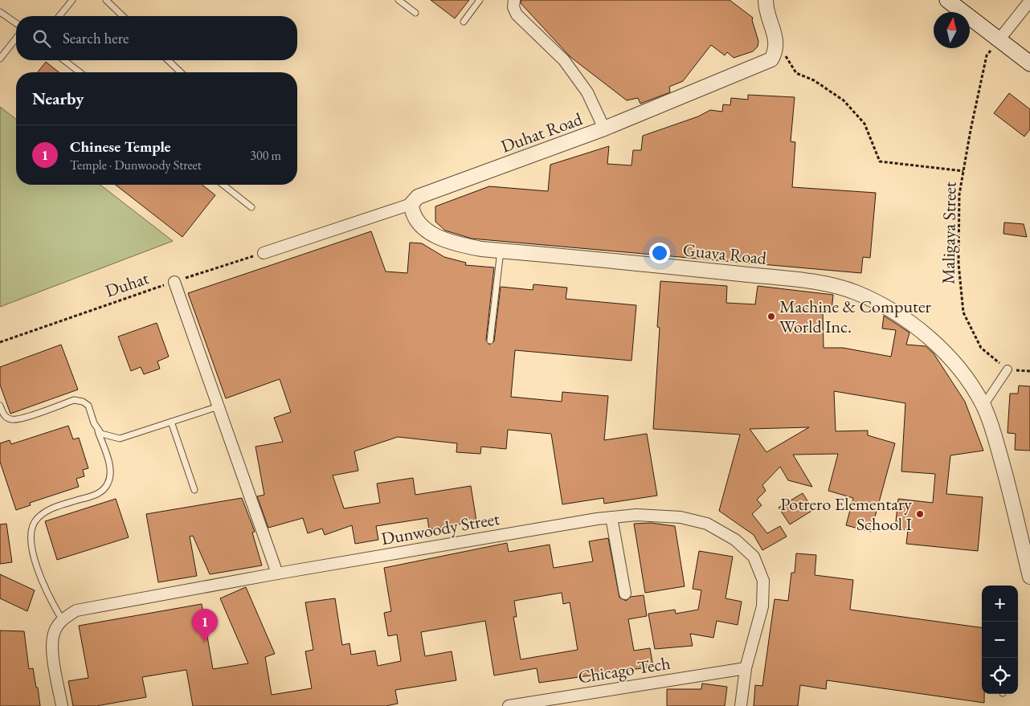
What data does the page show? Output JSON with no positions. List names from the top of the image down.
{
  "streets": {
    "street": [
      "Duhat Road",
      "Guava Road",
      "Dunwoody Street",
      "Chicago Tech"
    ],
    "path": ["Maligaya Street", "Duhat"]
  },
  "crossings": [
    ["Duhat Road", "Guava Road"],
    ["Duhat Road", "Duhat"],
    ["Dunwoody Street", "Chicago Tech"]
  ],
  "places": ["Machine & Computer World Inc.", "Potrero Elementary School I"],
  "north": "top",
  "page": {
    "search": "Search here",
    "heading": "Nearby",
    "list": [
      {
        "mark": "1",
        "name": "Chinese Temple",
        "note": "Temple · Dunwoody Street",
        "value": "300 m"
      }
    ],
    "map_buttons": ["+", "−"],
    "pins": "1"
  }
}
